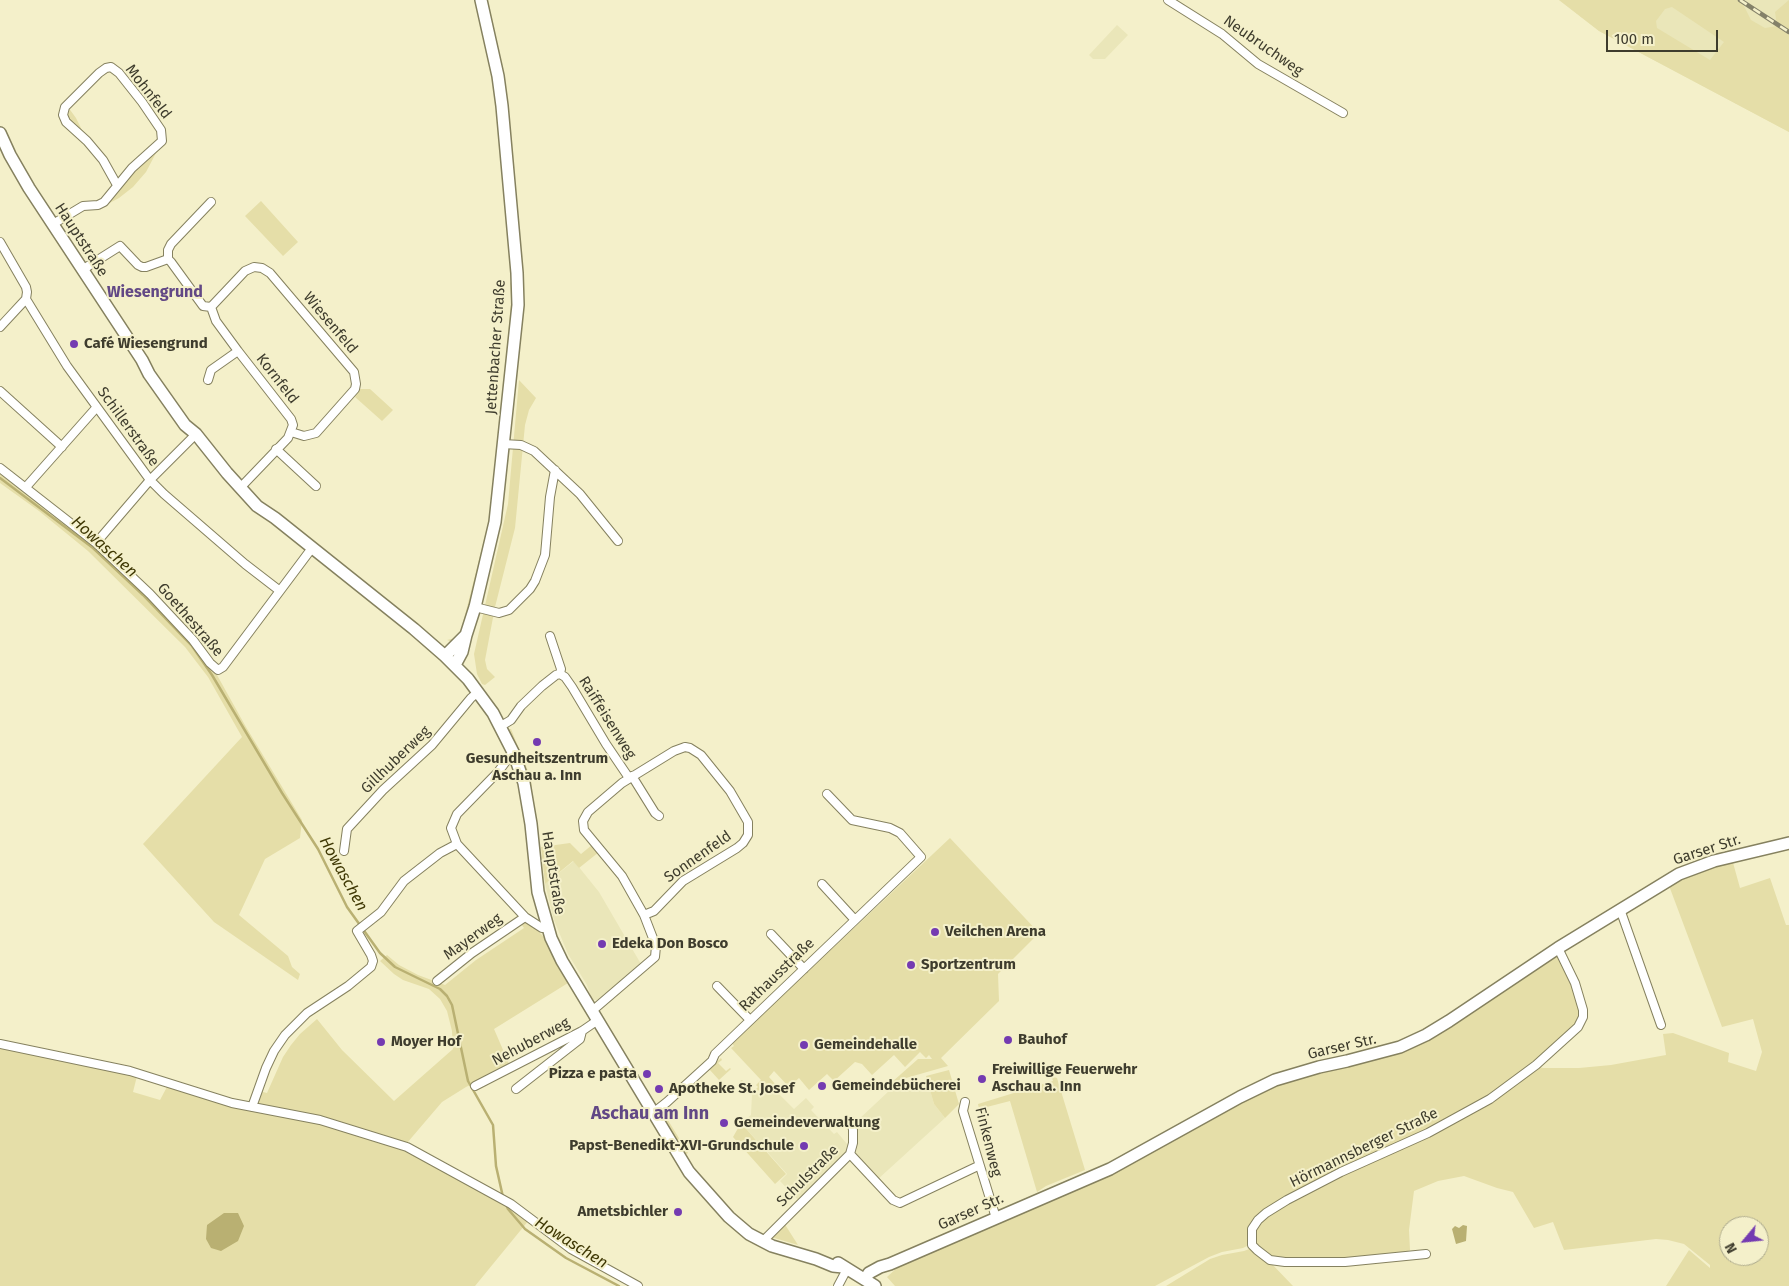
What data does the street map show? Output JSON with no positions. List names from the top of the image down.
{
  "streets": {
    "main road": ["Hauptstraße", "Jettenbacher Straße", "Garser Str."],
    "street": [
      "Neubruchweg",
      "Mohnfeld",
      "Wiesenfeld",
      "Kornfeld",
      "Schillerstraße",
      "Goethestraße",
      "Raiffeisenweg",
      "Gillhuberweg",
      "Sonnenfeld",
      "Mayerweg",
      "Rathausstraße",
      "Nehuberweg",
      "Finkenweg",
      "Hörmannsberger Straße",
      "Schulstraße"
    ]
  },
  "crossings": [
    ["Mohnfeld", "Hauptstraße"],
    ["Hauptstraße", "Jettenbacher Straße"],
    ["Hauptstraße", "Raiffeisenweg"],
    ["Hauptstraße", "Gillhuberweg"],
    ["Hauptstraße", "Garser Str."],
    ["Hauptstraße", "Sonnenfeld"],
    ["Hauptstraße", "Rathausstraße"],
    ["Hauptstraße", "Nehuberweg"],
    ["Hauptstraße", "Schulstraße"],
    ["Wiesenfeld", "Kornfeld"],
    ["Schillerstraße", "Goethestraße"],
    ["Raiffeisenweg", "Sonnenfeld"],
    ["Garser Str.", "Finkenweg"],
    ["Garser Str.", "Hörmannsberger Straße"],
    ["Sonnenfeld", "Nehuberweg"]
  ],
  "districts": ["Wiesengrund", "Aschau am Inn"],
  "water": ["Howaschen"],
  "places": [
    "Café Wiesengrund",
    "Gesundheitszentrum Aschau a. Inn",
    "Veilchen Arena",
    "Edeka Don Bosco",
    "Sportzentrum",
    "Bauhof",
    "Moyer Hof",
    "Gemeindehalle",
    "Pizza e pasta",
    "Freiwillige Feuerwehr Aschau a. Inn",
    "Gemeindebücherei",
    "Apotheke St. Josef",
    "Gemeindeverwaltung",
    "Papst-Benedikt-XVI-Grundschule",
    "Ametsbichler"
  ],
  "scale_bar": "100 m",
  "north": "bottom left"
}
